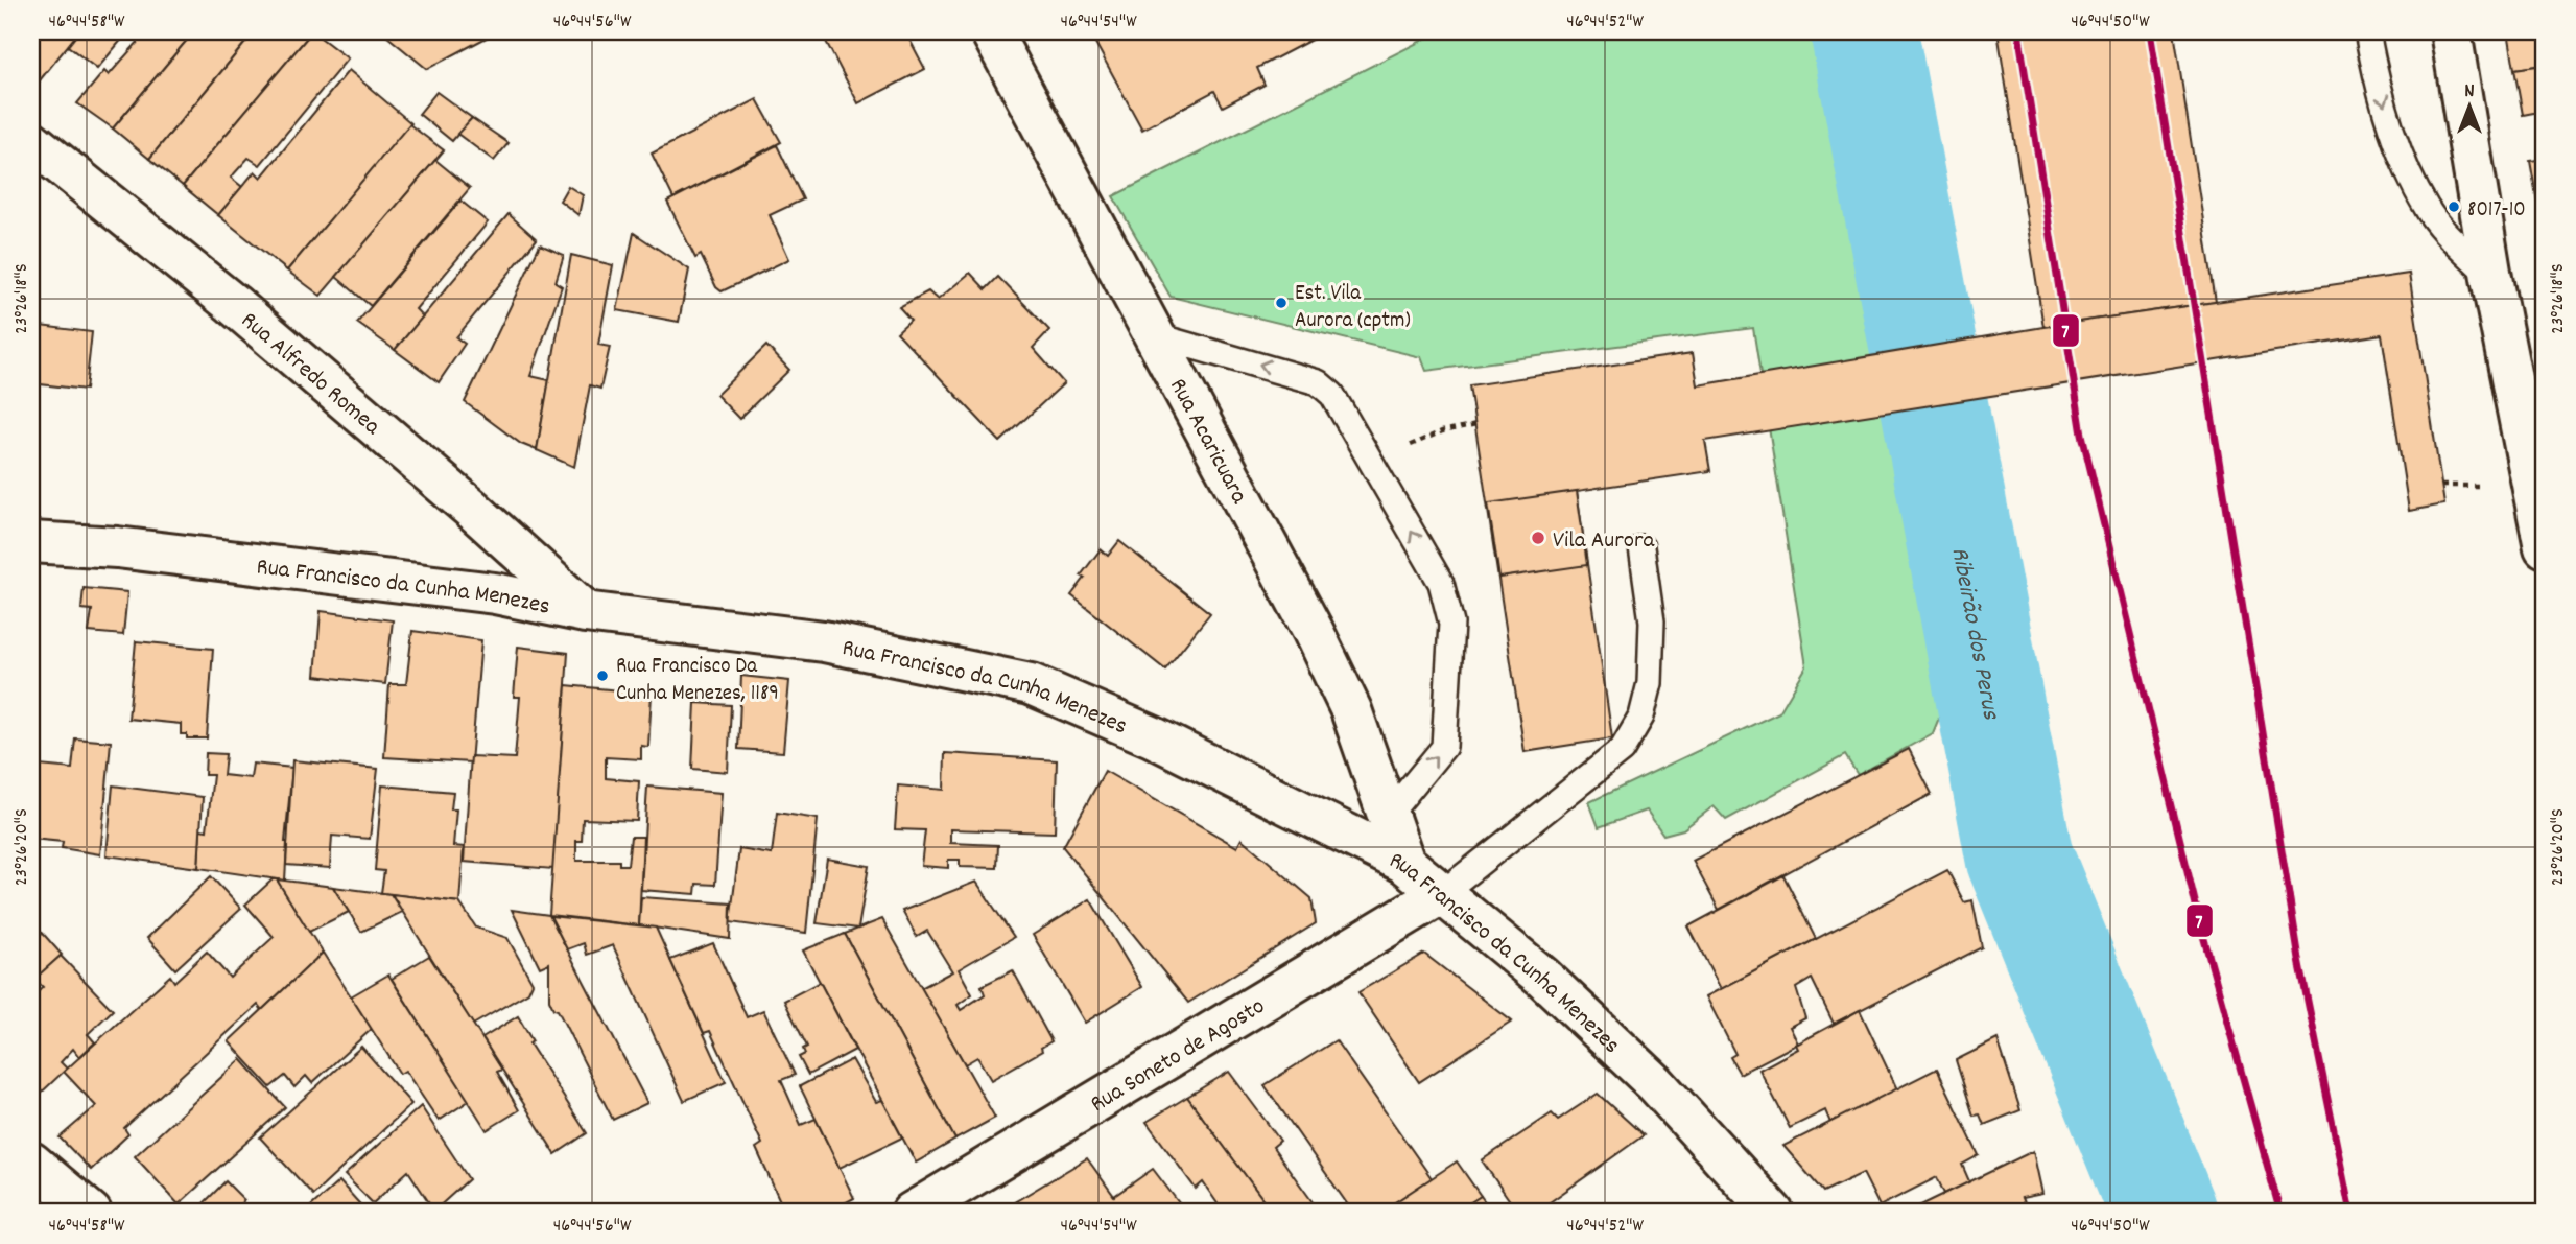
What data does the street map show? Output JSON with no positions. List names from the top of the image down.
{
  "streets": {
    "street": [
      "Rua Alfredo Romea",
      "Rua Acaricuara",
      "Rua Francisco da Cunha Menezes",
      "Rua Soneto de Agosto"
    ]
  },
  "crossings": [
    ["Rua Alfredo Romea", "Rua Francisco da Cunha Menezes"],
    ["Rua Acaricuara", "Rua Francisco da Cunha Menezes"],
    ["Rua Francisco da Cunha Menezes", "Rua Soneto de Agosto"]
  ],
  "water": ["Ribeirão dos Perus"],
  "places": [
    "8017-10",
    "Est. Vila Aurora (cptm)",
    "Vila Aurora",
    "Rua Francisco Da Cunha Menezes, 1189"
  ],
  "lines": ["transit line 7"],
  "north": "top",
  "coordinates": [
    "46°44'58\"W",
    "46°44'56\"W",
    "46°44'54\"W",
    "46°44'52\"W",
    "46°44'50\"W",
    "23°26'18\"S",
    "23°26'20\"S"
  ]
}
